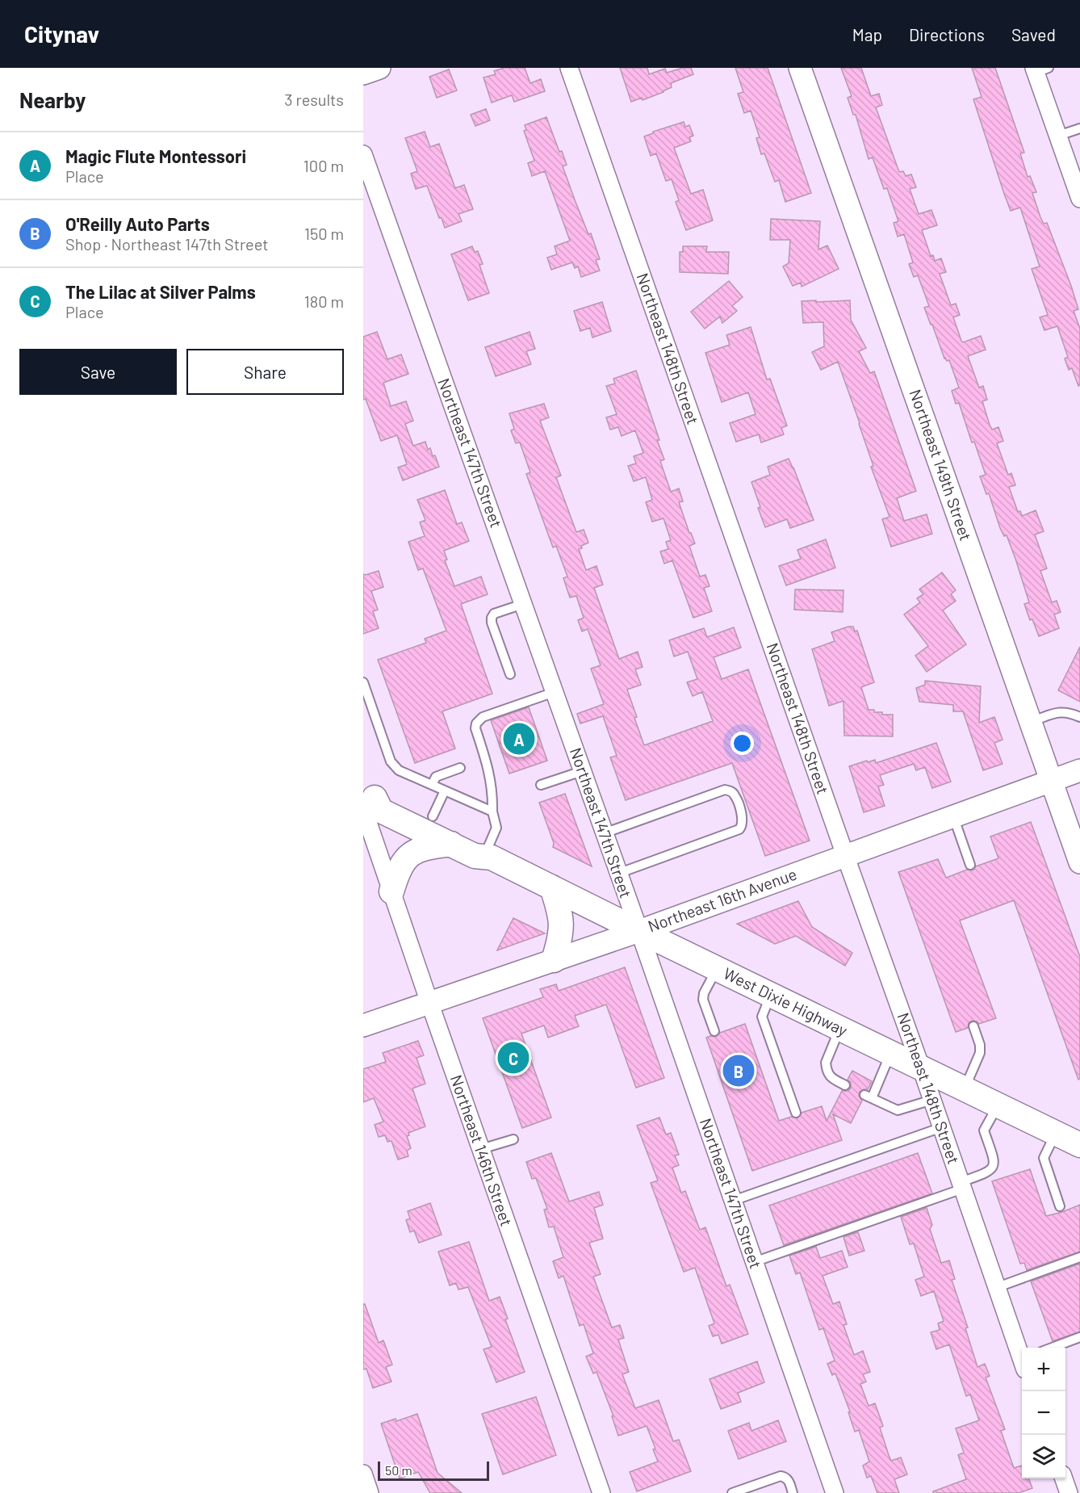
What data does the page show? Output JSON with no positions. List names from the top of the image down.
{
  "streets": {
    "main road": ["West Dixie Highway"],
    "street": [
      "Northeast 148th Street",
      "Northeast 147th Street",
      "Northeast 149th Street",
      "Northeast 16th Avenue",
      "Northeast 146th Street"
    ]
  },
  "crossings": [
    ["Northeast 148th Street", "Northeast 16th Avenue"],
    ["Northeast 148th Street", "West Dixie Highway"],
    ["Northeast 147th Street", "Northeast 16th Avenue"],
    ["Northeast 147th Street", "West Dixie Highway"],
    ["Northeast 149th Street", "Northeast 16th Avenue"],
    ["Northeast 16th Avenue", "West Dixie Highway"],
    ["Northeast 16th Avenue", "Northeast 146th Street"],
    ["West Dixie Highway", "Northeast 146th Street"]
  ],
  "scale_bar": "50 m",
  "page": {
    "header": "Citynav",
    "nav": ["Map", "Directions", "Saved"],
    "heading": ["Nearby", "3 results"],
    "list": [
      {
        "mark": "A",
        "name": "Magic Flute Montessori",
        "note": "Place",
        "value": "100 m"
      },
      {
        "mark": "B",
        "name": "O'Reilly Auto Parts",
        "note": "Shop · Northeast 147th Street",
        "value": "150 m"
      },
      {
        "mark": "C",
        "name": "The Lilac at Silver Palms",
        "note": "Place",
        "value": "180 m"
      }
    ],
    "buttons": ["Save", "Share"],
    "pins": ["A", "C", "B"],
    "map_buttons": ["+", "−"],
    "scale": "50 m"
  }
}
